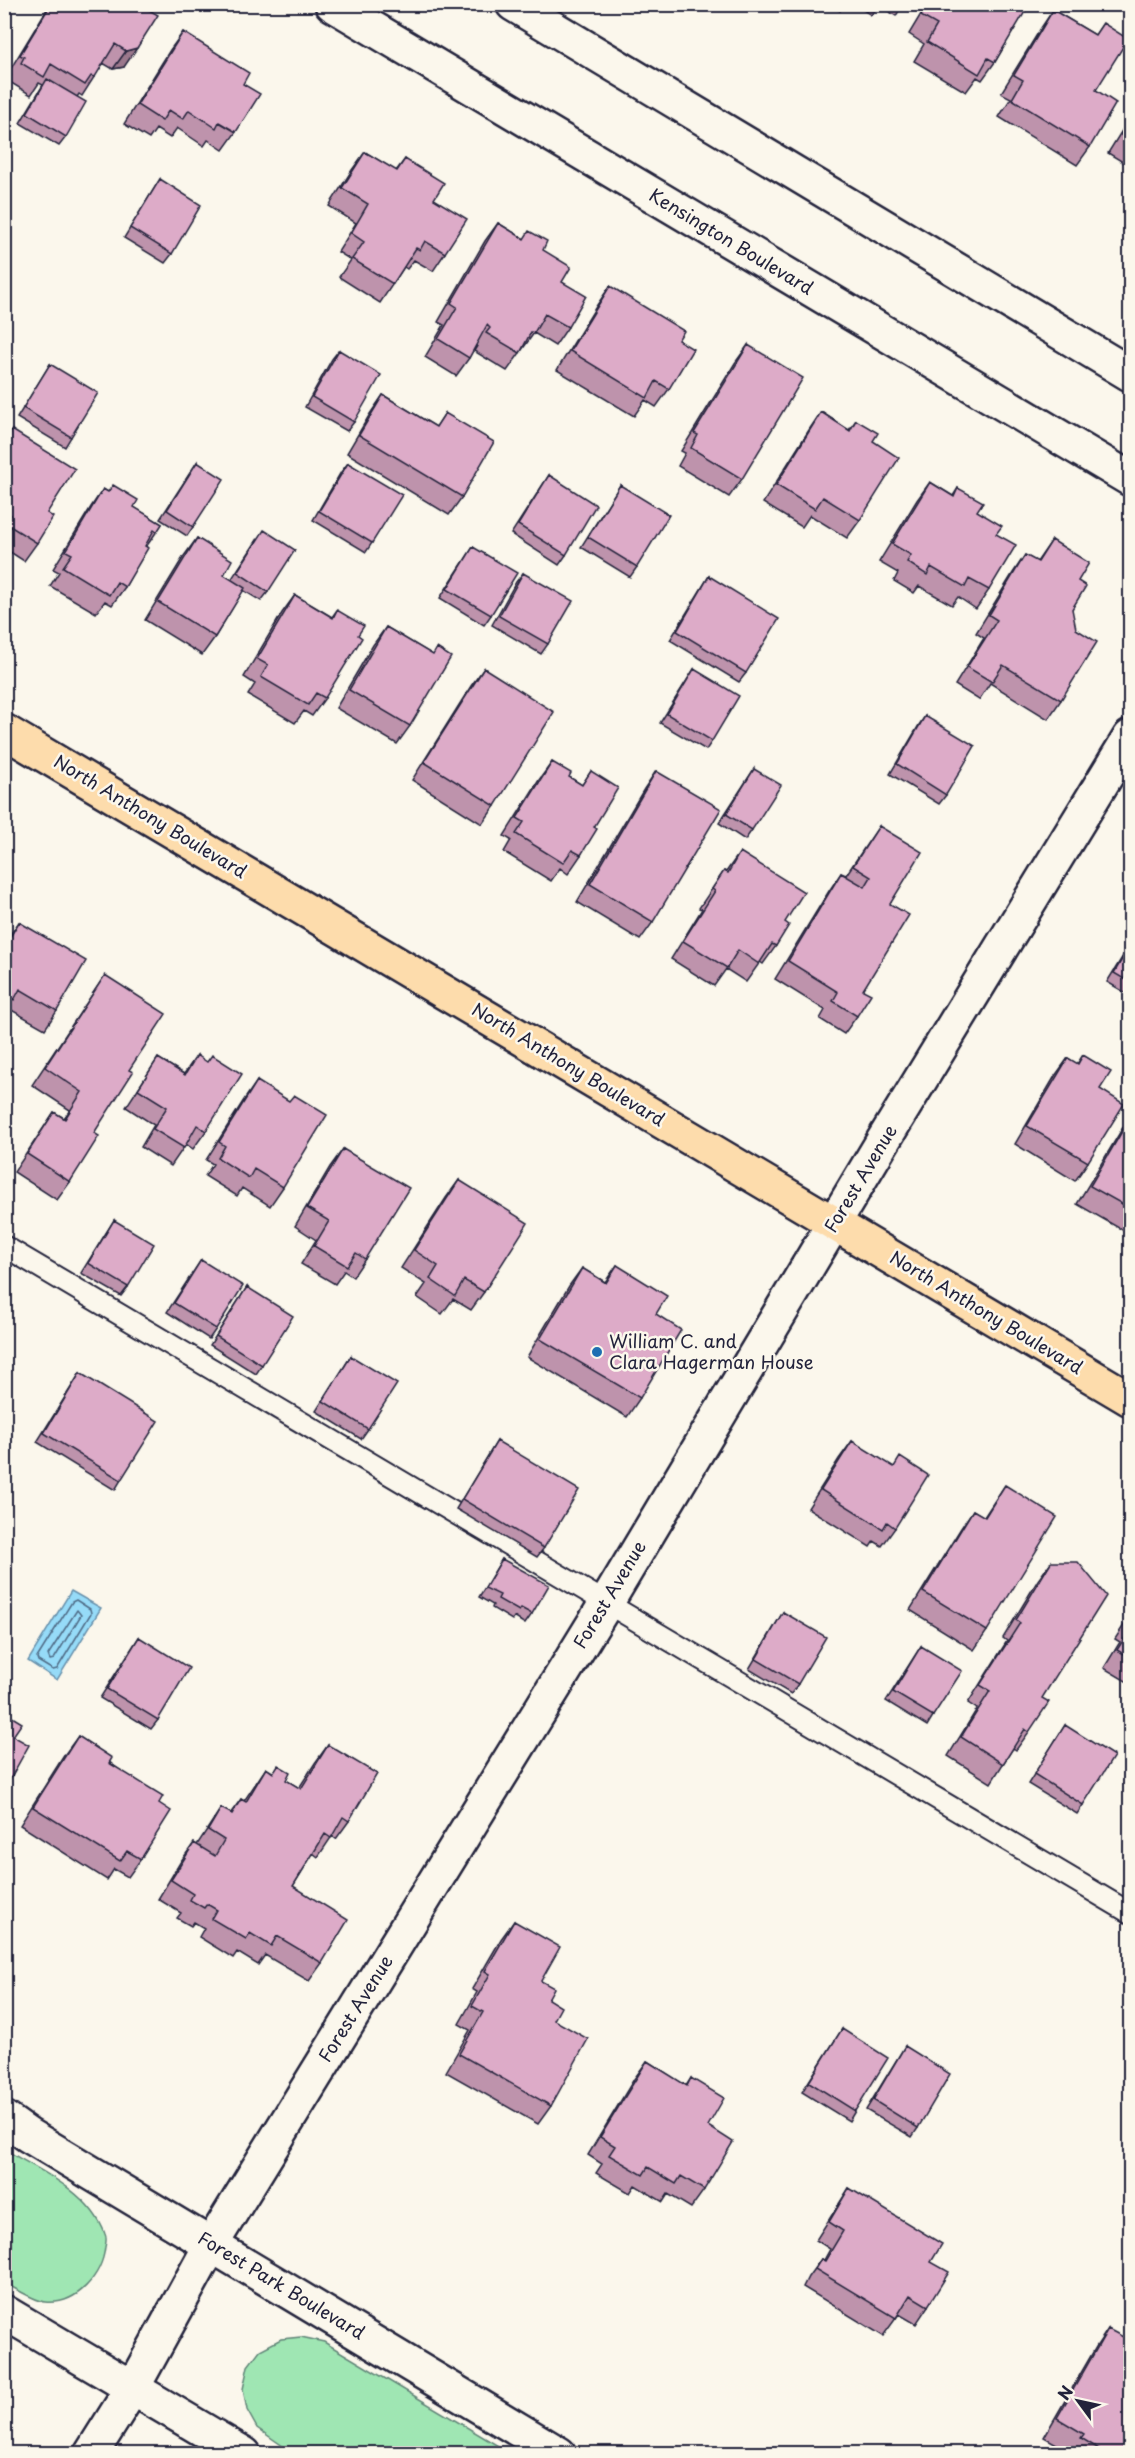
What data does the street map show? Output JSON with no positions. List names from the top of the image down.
{
  "streets": {
    "main road": ["North Anthony Boulevard"],
    "street": ["Kensington Boulevard", "Forest Avenue", "Forest Park Boulevard"]
  },
  "crossings": [
    ["North Anthony Boulevard", "Forest Avenue"],
    ["Forest Avenue", "Forest Park Boulevard"]
  ],
  "places": ["William C. and Clara Hagerman House"],
  "north": "top left"
}
